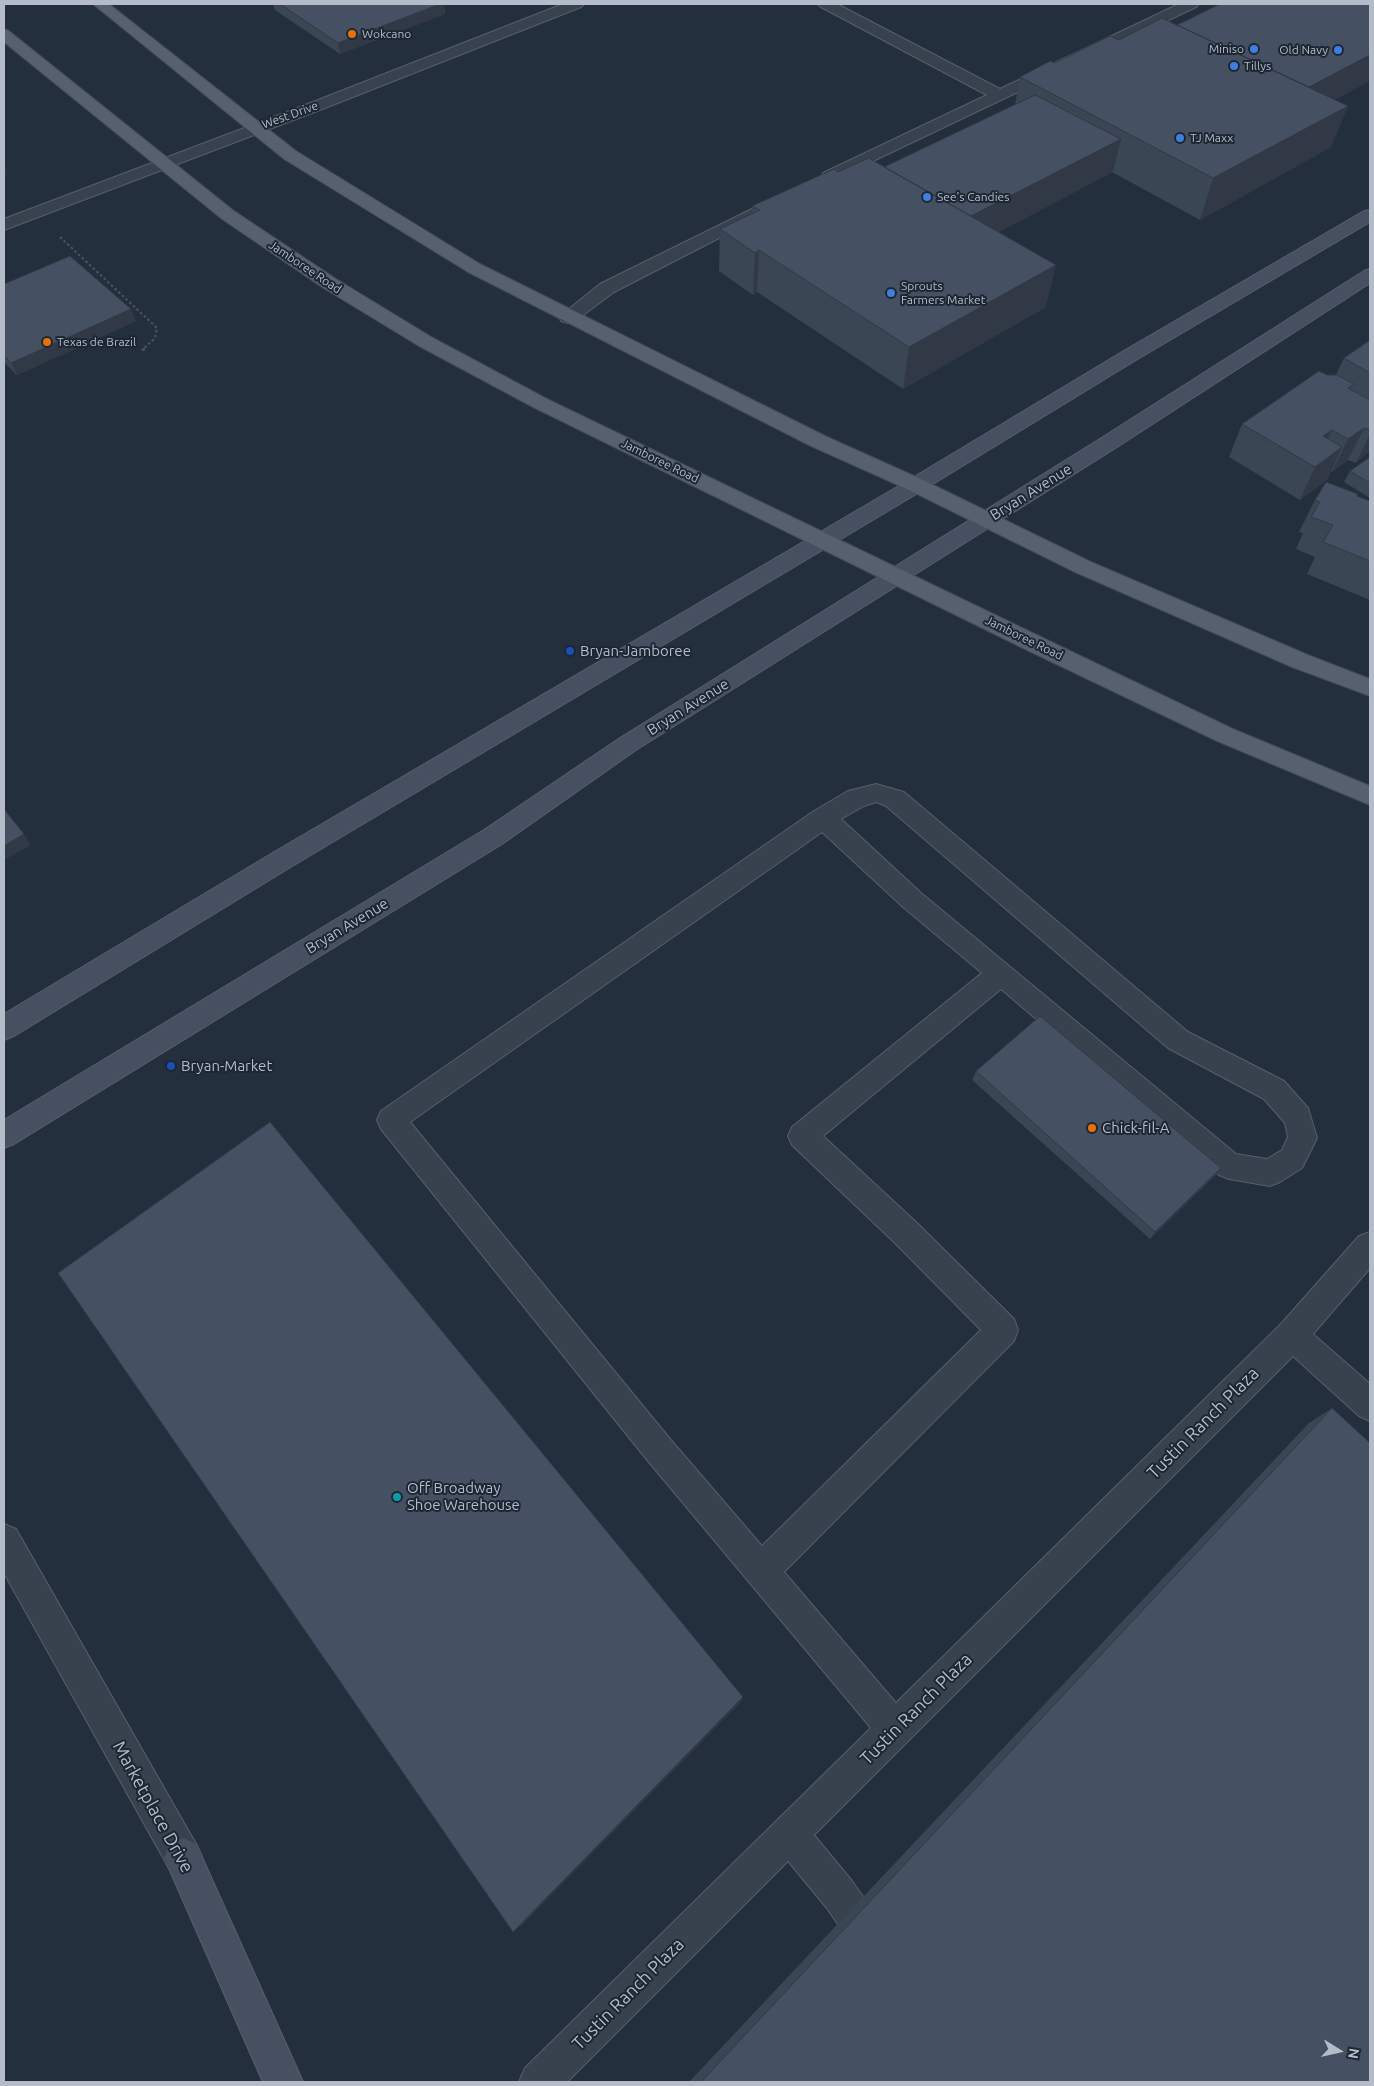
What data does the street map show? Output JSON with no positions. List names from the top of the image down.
{
  "streets": {
    "main road": ["Jamboree Road", "Bryan Avenue", "Marketplace Drive"],
    "street": ["West Drive", "Tustin Ranch Plaza"]
  },
  "crossings": [
    ["West Drive", "Jamboree Road"],
    ["Jamboree Road", "Bryan Avenue"]
  ],
  "places": [
    "Wokcano",
    "Miniso",
    "Old Navy",
    "Tillys",
    "TJ Maxx",
    "See's Candies",
    "Sprouts Farmers Market",
    "Texas de Brazil",
    "Bryan-Jamboree",
    "Bryan-Market",
    "Chick-fil-A",
    "Off Broadway Shoe Warehouse"
  ],
  "north": "right"
}
